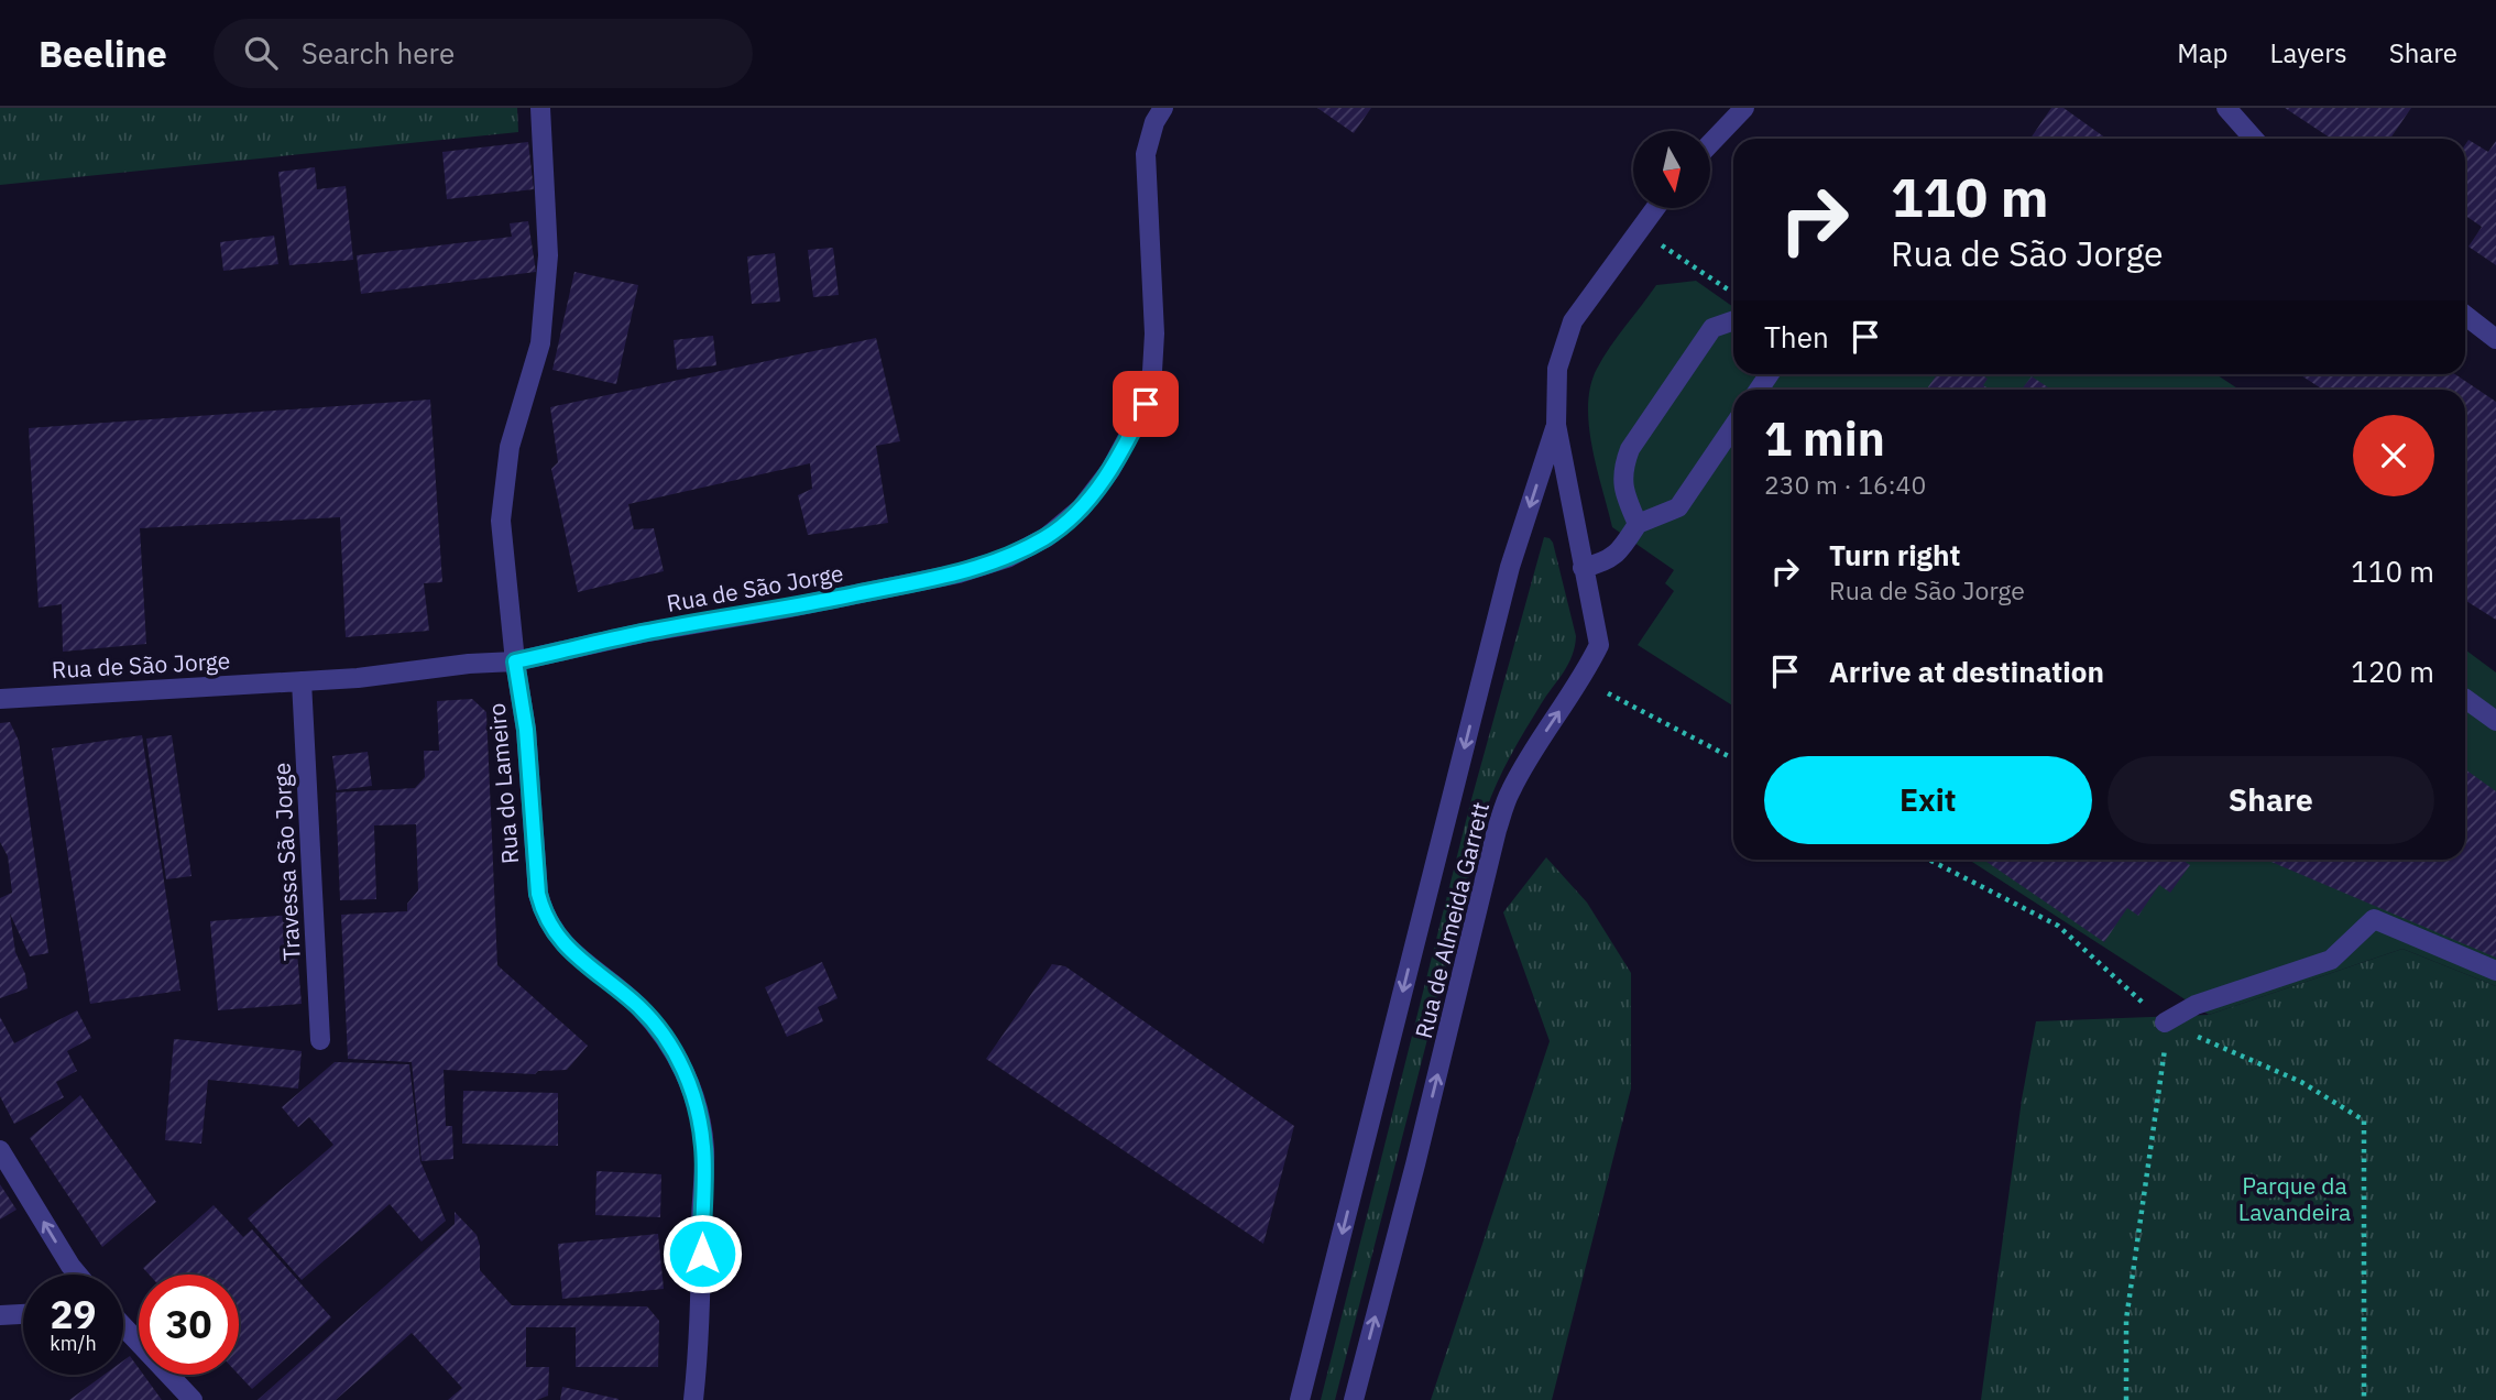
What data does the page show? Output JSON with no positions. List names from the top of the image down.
{
  "streets": {
    "street": [
      "Rua de São Jorge",
      "Rua do Lameiro",
      "Travessa São Jorge",
      "Rua de Almeida Garrett"
    ]
  },
  "crossings": [
    ["Rua de São Jorge", "Rua do Lameiro"],
    ["Rua de São Jorge", "Travessa São Jorge"]
  ],
  "parks": ["Parque da Lavandeira"],
  "north": "bottom",
  "page": {
    "header": "Beeline",
    "search": "Search here",
    "nav": ["Map", "Layers", "Share"],
    "turn": ["110 m", "Rua de São Jorge"],
    "then": "Then",
    "heading": ["1 min", "230 m · 16:40"],
    "list": [
      {
        "name": "Turn right",
        "note": "Rua de São Jorge",
        "value": "110 m"
      },
      {
        "name": "Arrive at destination",
        "value": "120 m"
      }
    ],
    "buttons": ["Exit", "Share"],
    "speed": "29 km/h",
    "limit": "30"
  }
}
